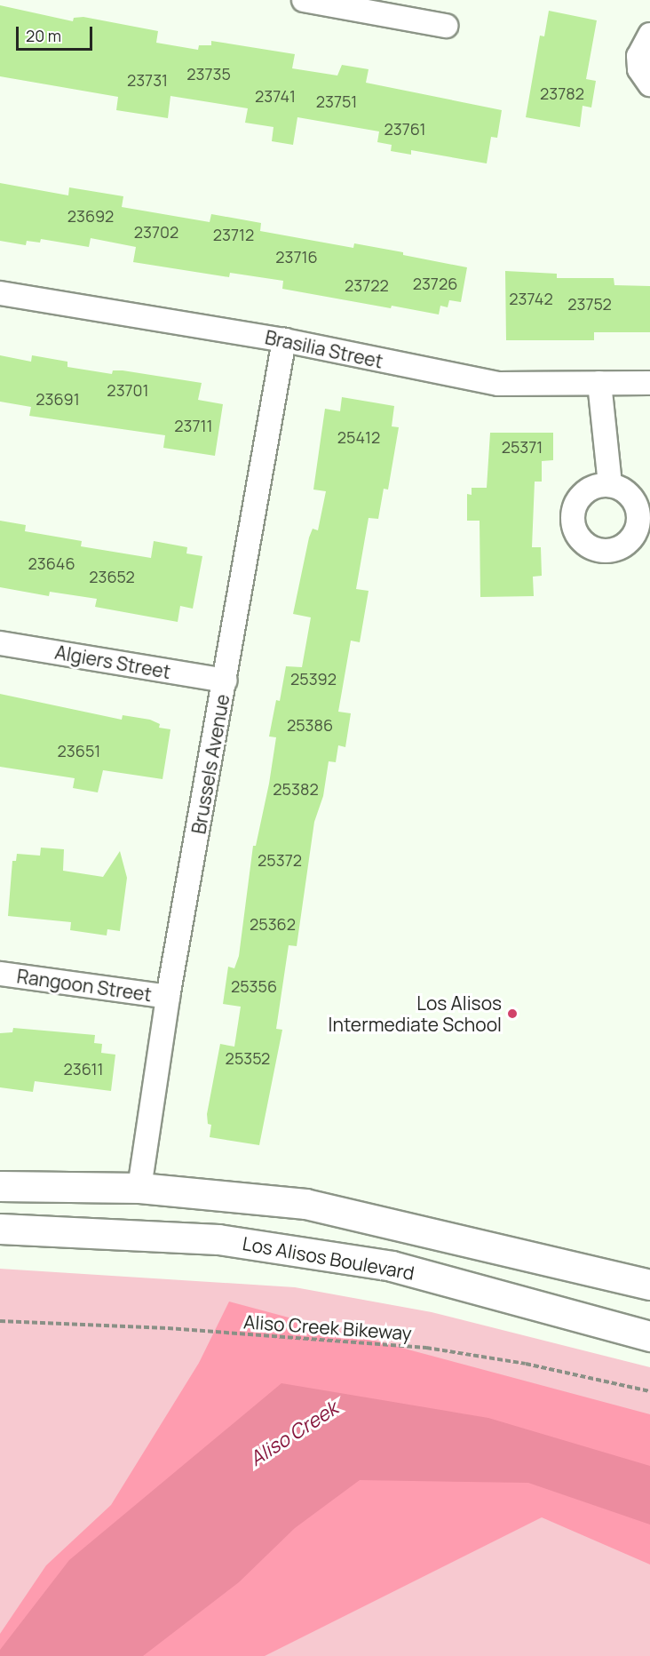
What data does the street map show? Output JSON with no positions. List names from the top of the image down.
{
  "streets": {
    "main road": ["Los Alisos Boulevard"],
    "street": [
      "Brasilia Street",
      "Algiers Street",
      "Brussels Avenue",
      "Rangoon Street"
    ],
    "path": ["Aliso Creek Bikeway"]
  },
  "crossings": [
    ["Brasilia Street", "Brussels Avenue"],
    ["Algiers Street", "Brussels Avenue"],
    ["Brussels Avenue", "Rangoon Street"]
  ],
  "water": ["Aliso Creek"],
  "places": ["Los Alisos Intermediate School"],
  "house_numbers": [
    "23735",
    "23731",
    "23782",
    "23741",
    "23751",
    "23761",
    "23692",
    "23702",
    "23712",
    "23716",
    "23726",
    "23722",
    "23742",
    "23752",
    "23701",
    "23691",
    "23711",
    "25412",
    "25371",
    "23646",
    "23652",
    "25392",
    "25386",
    "23651",
    "25382",
    "25372",
    "25362",
    "25356",
    "25352",
    "23611"
  ],
  "scale_bar": "20 m"
}
